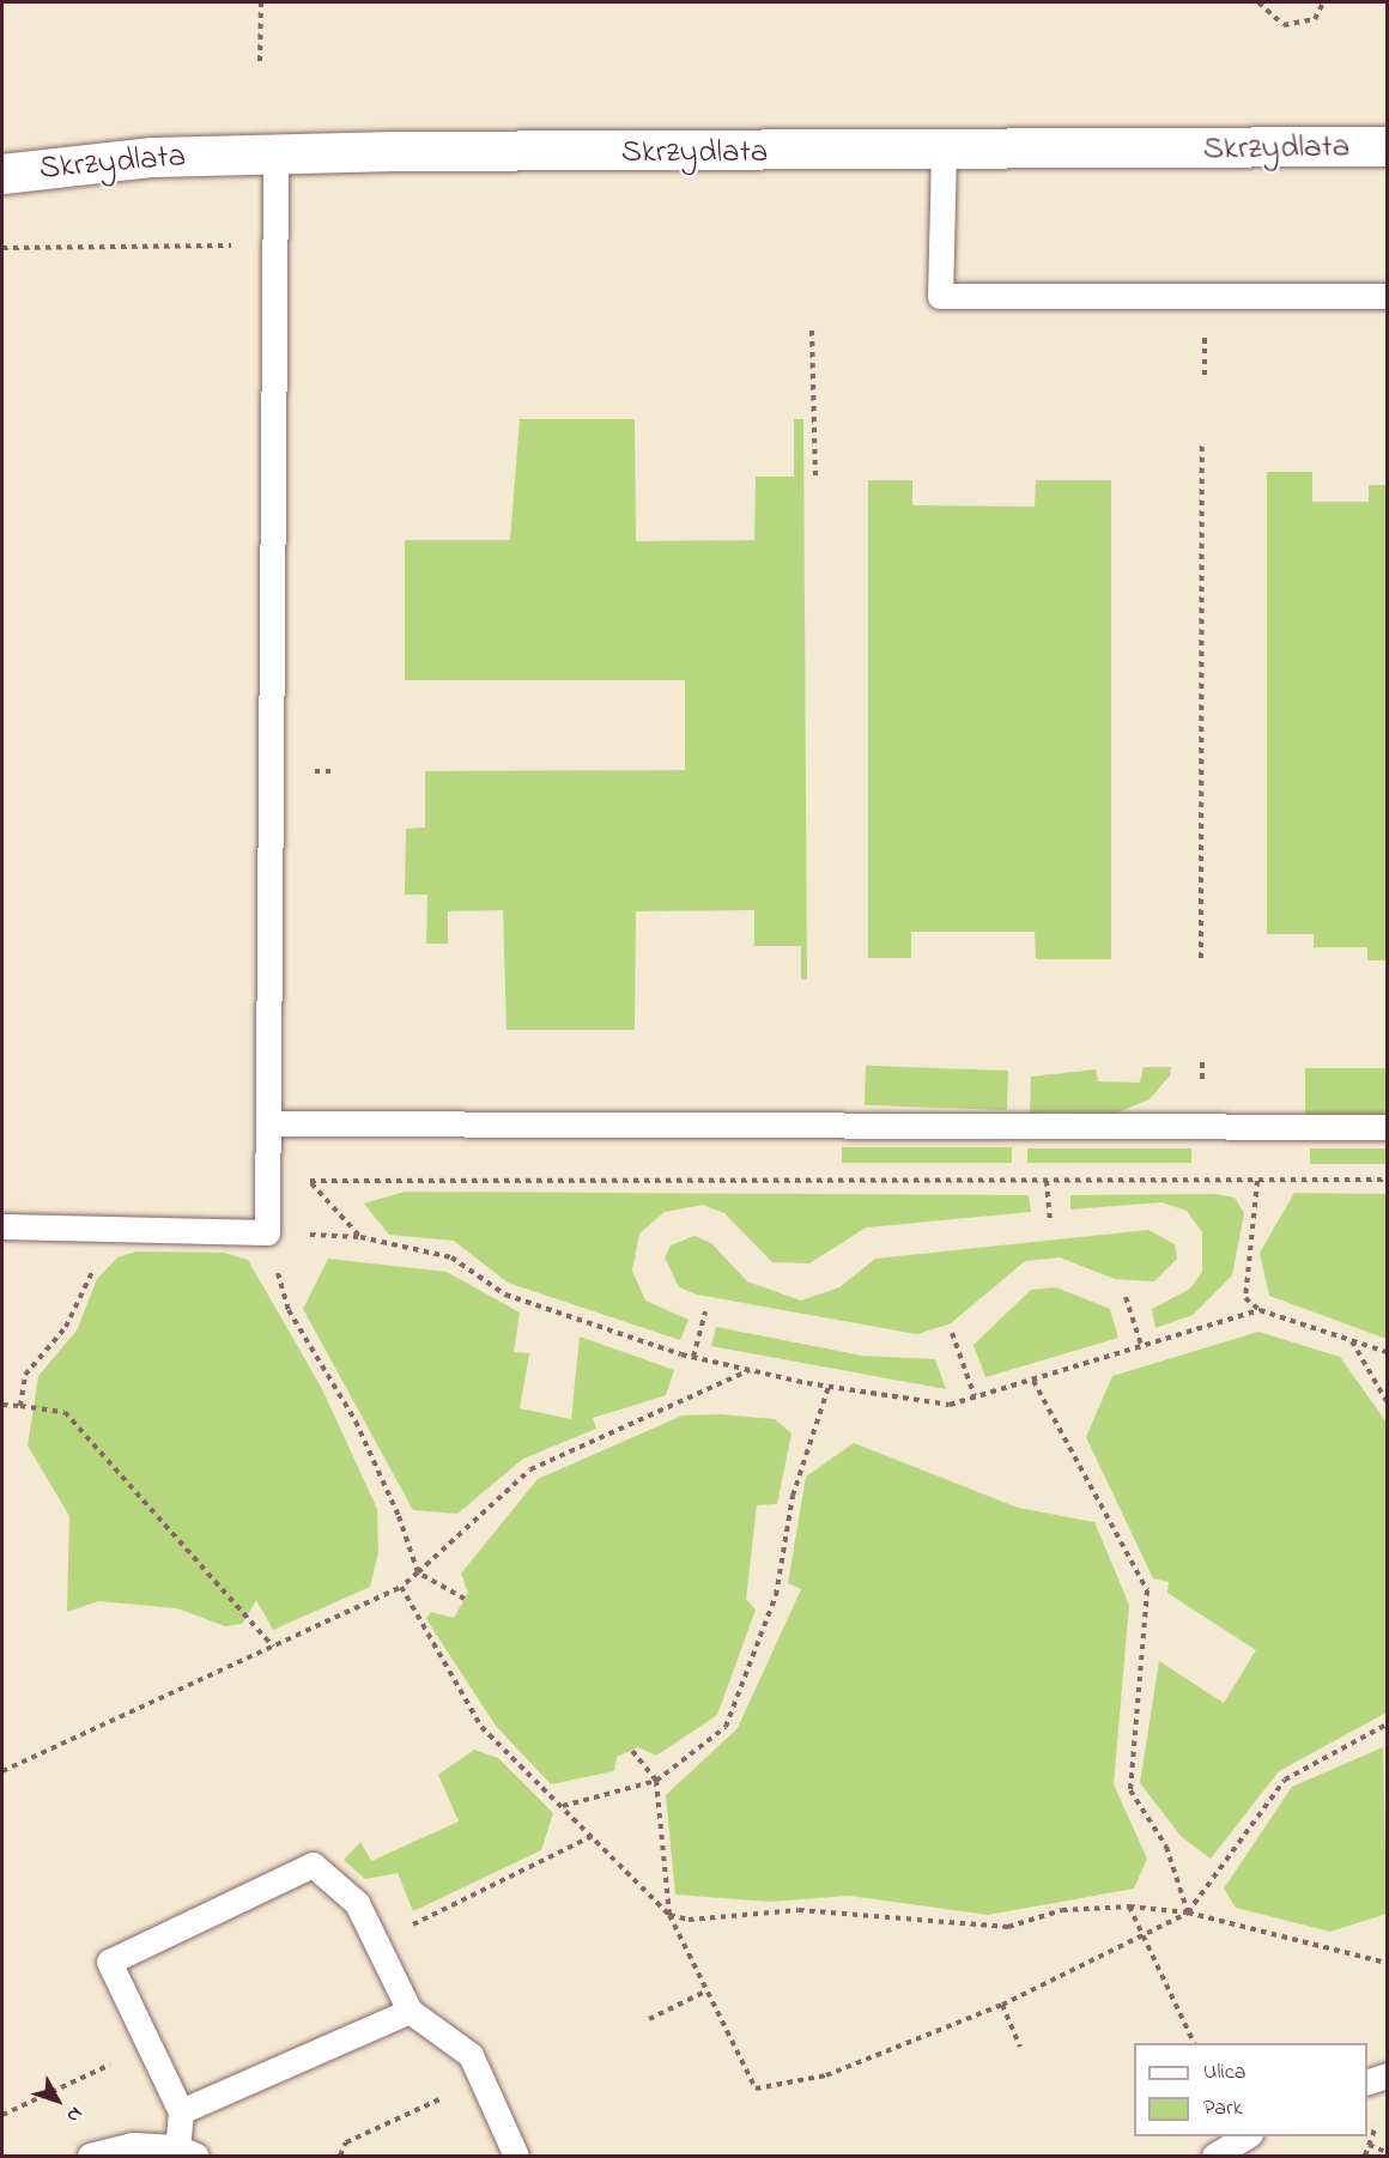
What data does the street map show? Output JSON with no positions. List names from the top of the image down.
{
  "streets": {
    "street": ["Skrzydlata"]
  },
  "legend": ["Ulica", "Park"],
  "north": "bottom right"
}
